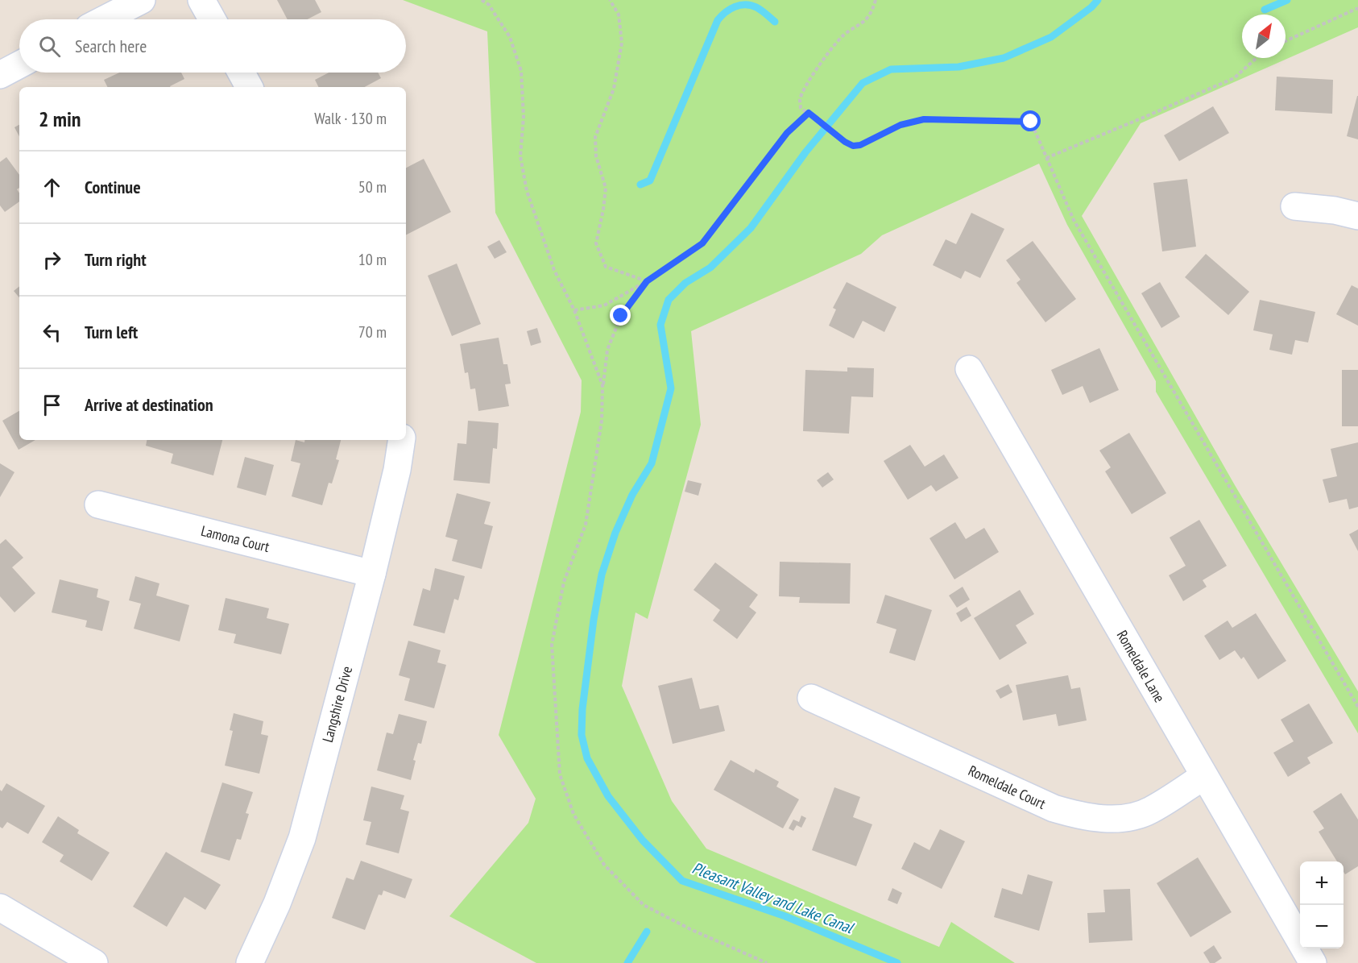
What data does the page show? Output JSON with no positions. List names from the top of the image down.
{
  "streets": {
    "street": [
      "Lamona Court",
      "Romeldale Lane",
      "Langshire Drive",
      "Romeldale Court"
    ]
  },
  "crossings": [
    ["Lamona Court", "Langshire Drive"],
    ["Romeldale Lane", "Romeldale Court"]
  ],
  "water": ["Pleasant Valley and Lake Canal"],
  "north": "top right",
  "page": {
    "search": "Search here",
    "heading": ["2 min", "Walk · 130 m"],
    "list": [
      ["Continue", "50 m"],
      ["Turn right", "10 m"],
      ["Turn left", "70 m"],
      "Arrive at destination"
    ],
    "map_buttons": ["+", "−"]
  }
}
